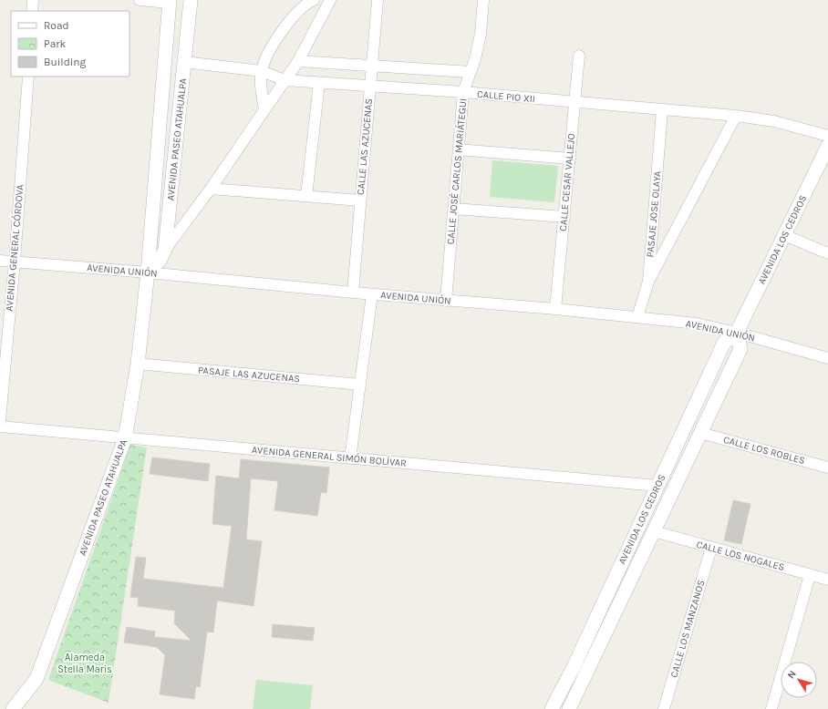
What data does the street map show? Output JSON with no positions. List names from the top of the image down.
{
  "streets": {
    "street": [
      "CALLE PIO XII",
      "AVENIDA PASEO ATAHUALPA",
      "CALLE LAS AZUCENAS",
      "CALLE JOSÉ CARLOS MARIÁTEGUI",
      "CALLE CESAR VALLEJO",
      "PASAJE JOSE OLAYA",
      "AVENIDA LOS CEDROS",
      "AVENIDA GENERAL CÓRDOVA",
      "AVENIDA UNIÓN",
      "PASAJE LAS AZUCENAS",
      "CALLE LOS ROBLES",
      "AVENIDA GENERAL SIMÓN BOLÍVAR",
      "CALLE LOS NOGALES",
      "CALLE LOS MANZANOS"
    ]
  },
  "crossings": [
    ["CALLE PIO XII", "AVENIDA PASEO ATAHUALPA"],
    ["CALLE PIO XII", "CALLE LAS AZUCENAS"],
    ["CALLE PIO XII", "CALLE JOSÉ CARLOS MARIÁTEGUI"],
    ["CALLE PIO XII", "CALLE CESAR VALLEJO"],
    ["CALLE PIO XII", "PASAJE JOSE OLAYA"],
    ["AVENIDA PASEO ATAHUALPA", "AVENIDA UNIÓN"],
    ["AVENIDA PASEO ATAHUALPA", "PASAJE LAS AZUCENAS"],
    ["AVENIDA PASEO ATAHUALPA", "AVENIDA GENERAL SIMÓN BOLÍVAR"],
    ["CALLE LAS AZUCENAS", "AVENIDA UNIÓN"],
    ["CALLE JOSÉ CARLOS MARIÁTEGUI", "AVENIDA UNIÓN"],
    ["CALLE CESAR VALLEJO", "AVENIDA UNIÓN"],
    ["PASAJE JOSE OLAYA", "AVENIDA UNIÓN"],
    ["AVENIDA LOS CEDROS", "AVENIDA UNIÓN"],
    ["AVENIDA LOS CEDROS", "CALLE LOS ROBLES"],
    ["AVENIDA LOS CEDROS", "AVENIDA GENERAL SIMÓN BOLÍVAR"],
    ["AVENIDA LOS CEDROS", "CALLE LOS NOGALES"],
    ["AVENIDA GENERAL CÓRDOVA", "AVENIDA UNIÓN"],
    ["CALLE LOS NOGALES", "CALLE LOS MANZANOS"]
  ],
  "parks": ["Alameda Stella Maris"],
  "legend": ["Road", "Park", "Building"],
  "north": "top left"
}
